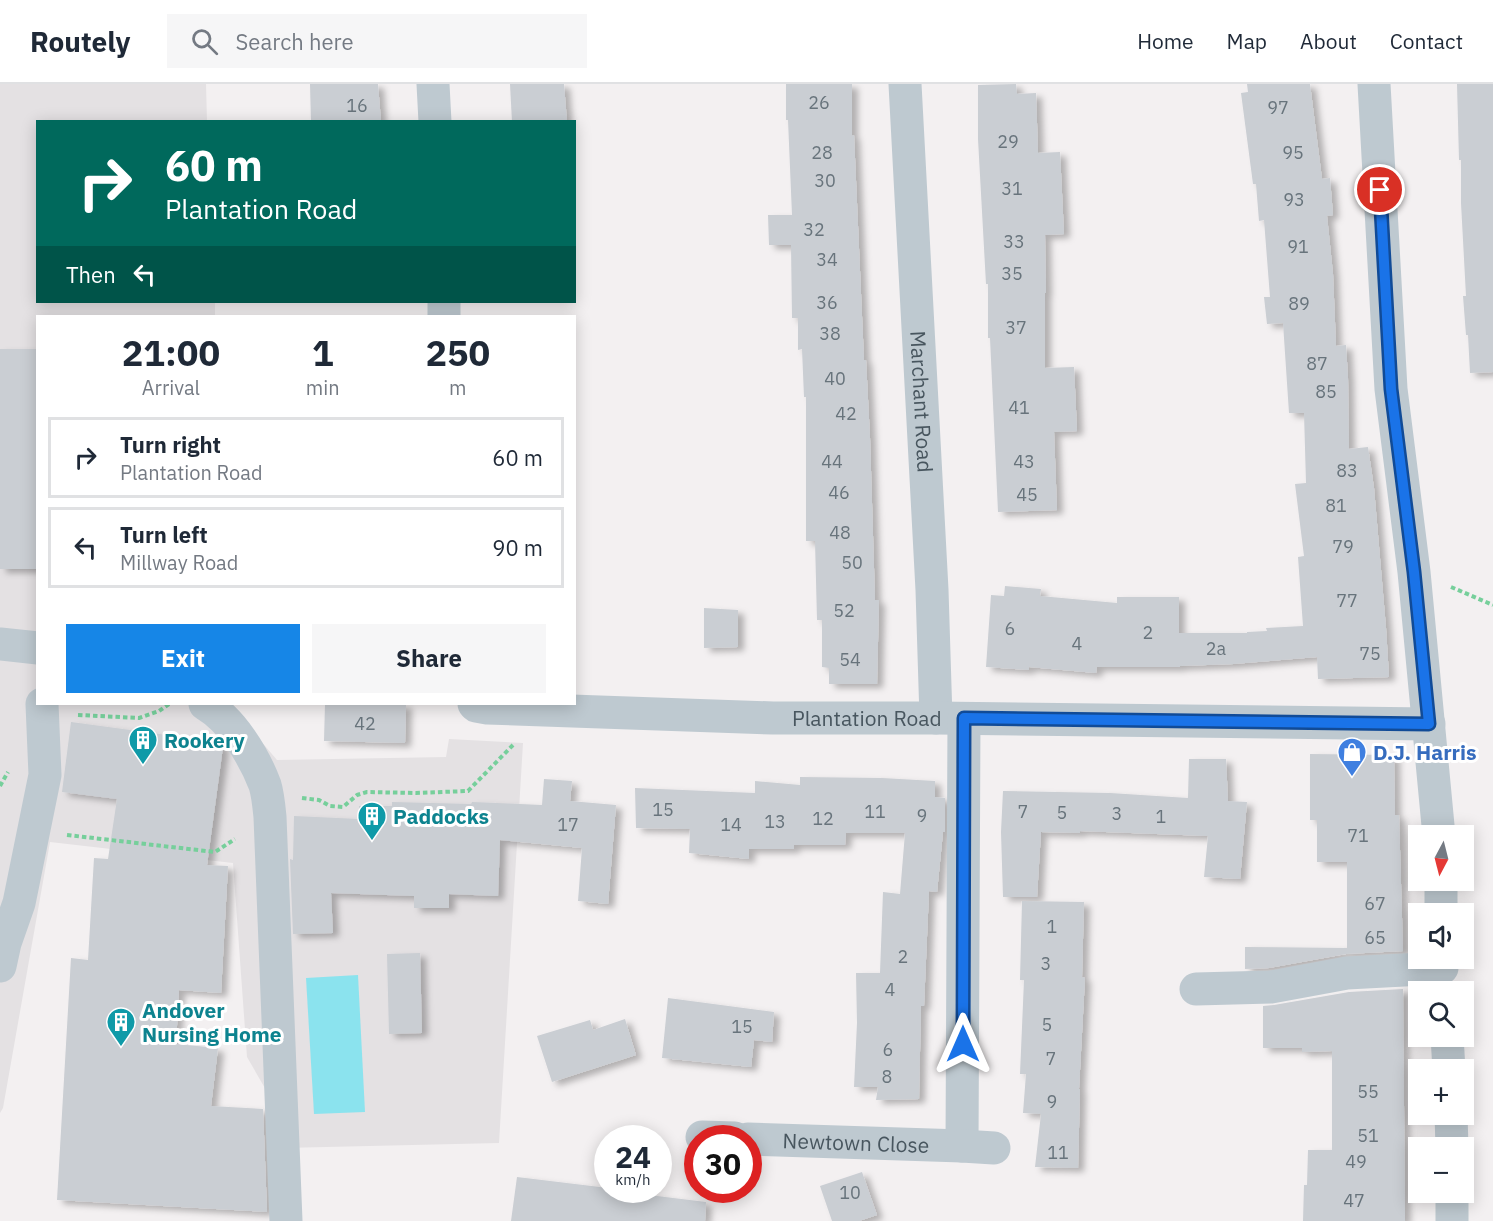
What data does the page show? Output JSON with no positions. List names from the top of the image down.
{
  "streets": {
    "street": ["Marchant Road", "Plantation Road", "Newtown Close"]
  },
  "crossings": [
    ["Marchant Road", "Plantation Road"],
    ["Marchant Road", "Newtown Close"],
    ["Plantation Road", "Newtown Close"]
  ],
  "places": {
    "building": ["Rookery", "Paddocks", "Andover Nursing Home"],
    "shop": ["D.J. Harris"]
  },
  "house_numbers": [
    "26",
    "16",
    "97",
    "29",
    "28",
    "95",
    "30",
    "31",
    "93",
    "32",
    "33",
    "91",
    "34",
    "35",
    "36",
    "89",
    "37",
    "38",
    "87",
    "40",
    "85",
    "41",
    "42",
    "44",
    "43",
    "83",
    "46",
    "45",
    "81",
    "48",
    "79",
    "50",
    "77",
    "52",
    "6",
    "2",
    "4",
    "2a",
    "75",
    "54",
    "42",
    "15",
    "11",
    "7",
    "5",
    "3",
    "9",
    "1",
    "12",
    "13",
    "17",
    "14",
    "71",
    "67",
    "1",
    "65",
    "2",
    "3",
    "4",
    "5",
    "15",
    "6",
    "7",
    "8",
    "55",
    "9",
    "51",
    "11",
    "49",
    "10",
    "47"
  ],
  "north": "bottom",
  "page": {
    "header": "Routely",
    "search": "Search here",
    "nav": [
      "Home",
      "Map",
      "About",
      "Contact"
    ],
    "turn": ["60 m", "Plantation Road"],
    "then": "Then",
    "eta": [
      "21:00",
      "Arrival",
      "1",
      "min",
      "250",
      "m"
    ],
    "list": [
      {
        "name": "Turn right",
        "note": "Plantation Road",
        "value": "60 m"
      },
      {
        "name": "Turn left",
        "note": "Millway Road",
        "value": "90 m"
      }
    ],
    "buttons": ["Exit", "Share"],
    "map_buttons": ["+", "−"],
    "speed": "24 km/h",
    "limit": "30"
  }
}
